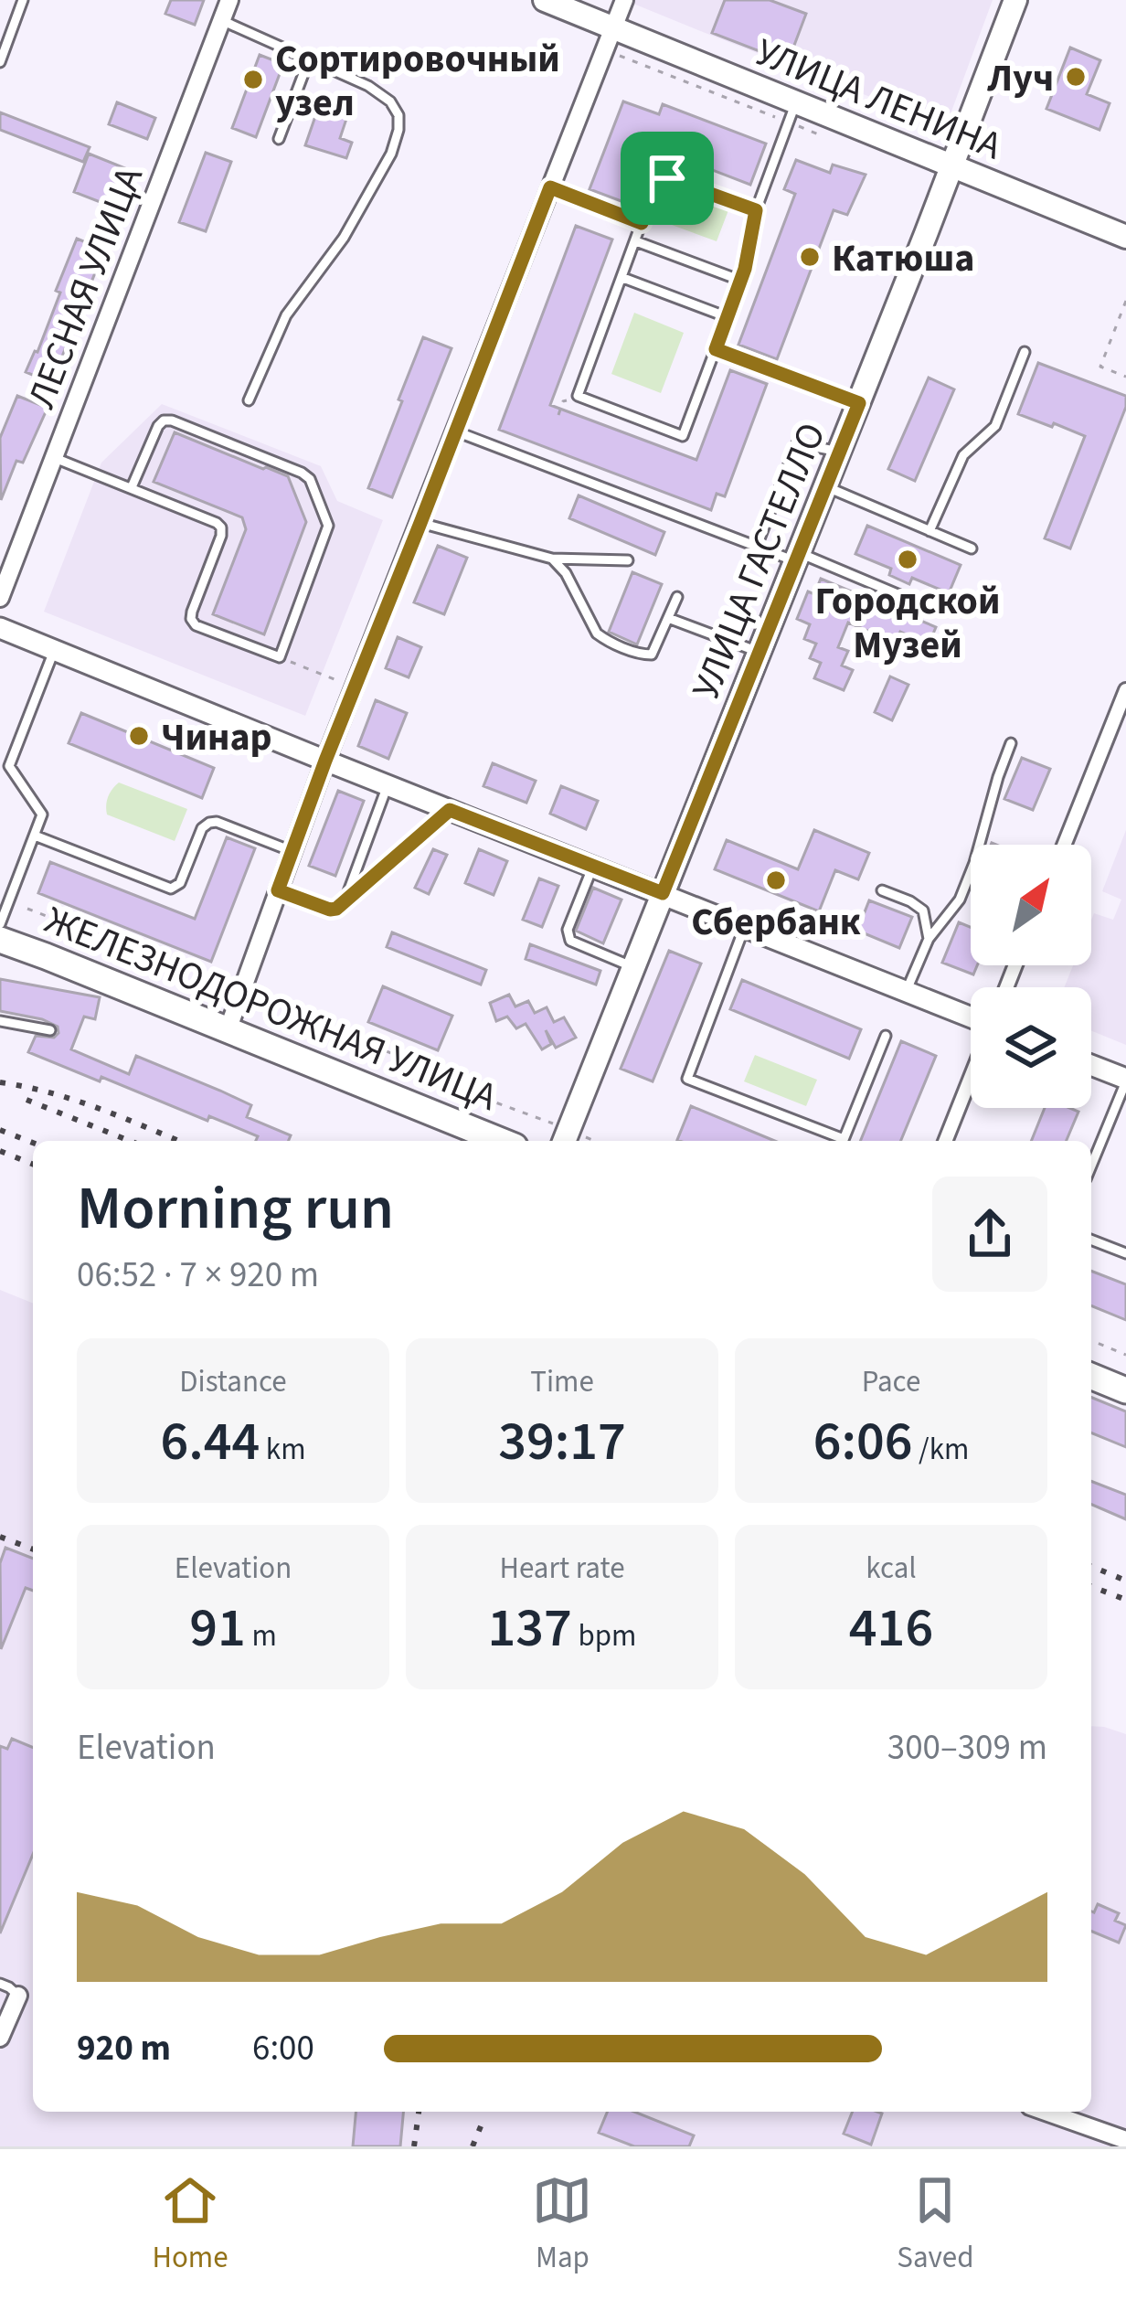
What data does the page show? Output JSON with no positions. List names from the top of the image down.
{
  "streets": {
    "main road": ["УЛИЦА ЛЕНИНА", "УЛИЦА ГАСТЕЛЛО", "ЖЕЛЕЗНОДОРОЖНАЯ УЛИЦА"],
    "street": ["ЛЕСНАЯ УЛИЦА"]
  },
  "crossings": [
    ["УЛИЦА ЛЕНИНА", "УЛИЦА ГАСТЕЛЛО"]
  ],
  "places": [
    "Луч",
    "Сортировочный узел",
    "Катюша",
    "Городской Музей",
    "Чинар",
    "Сбербанк"
  ],
  "north": "top right",
  "page": {
    "heading": ["Morning run", "06:52 · 7 × 920 m"],
    "stats": [
      ["Distance", "6.44 km"],
      ["Time", "39:17"],
      ["Pace", "6:06 /km"],
      ["Elevation", "91 m"],
      ["Heart rate", "137 bpm"],
      ["kcal", "416"]
    ],
    "chart": ["Elevation", "300–309 m"],
    "list": [
      {
        "name": "920 m",
        "note": "6:00"
      }
    ],
    "tabs": ["Home", "Map", "Saved"]
  }
}
